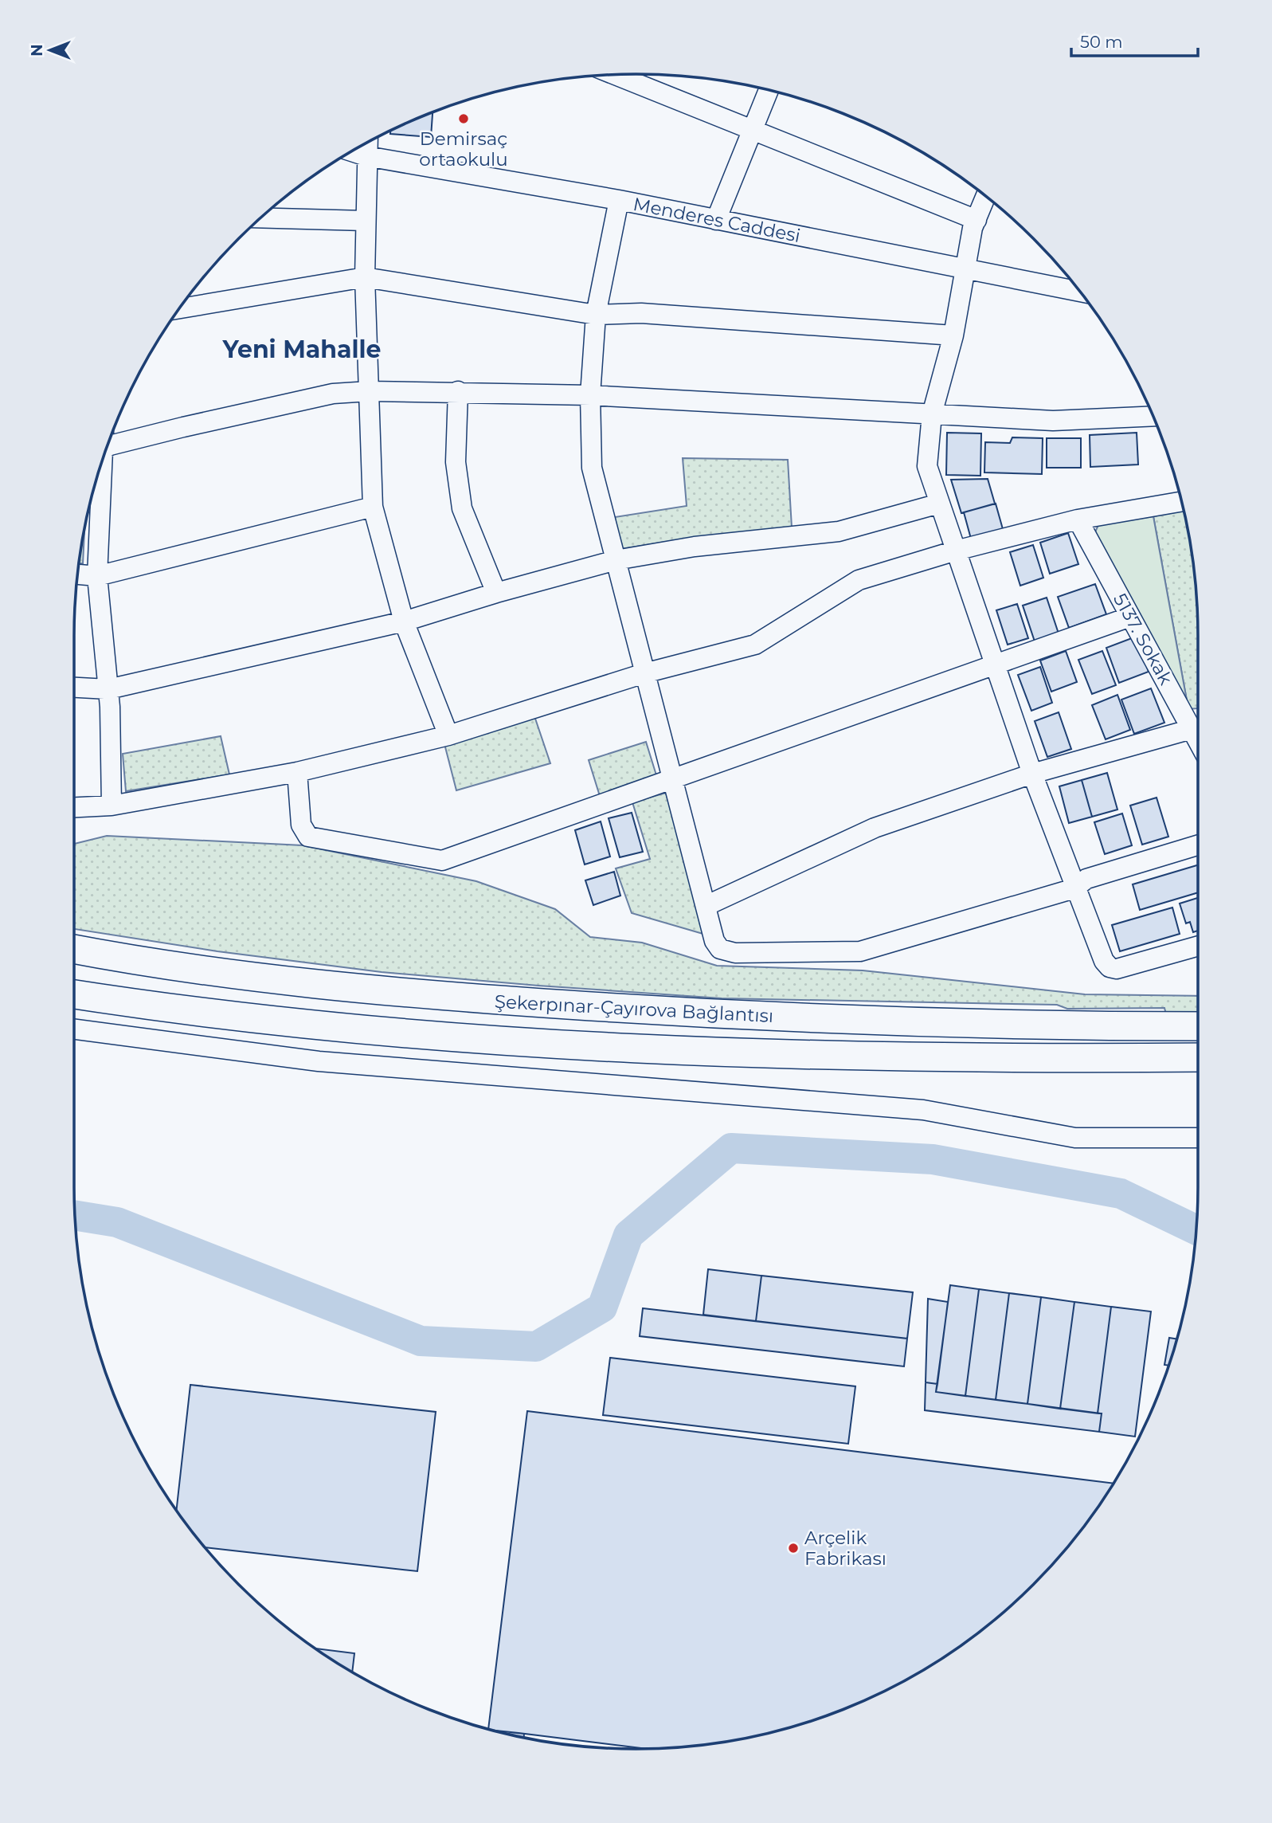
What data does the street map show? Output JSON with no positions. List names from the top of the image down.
{
  "streets": {
    "highway": ["Şekerpınar-Çayırova Bağlantısı"],
    "street": ["Menderes Caddesi", "5137. Sokak"]
  },
  "districts": ["Yeni Mahalle"],
  "places": ["Demirsaç ortaokulu", "Arçelik Fabrikası"],
  "scale_bar": "50 m",
  "north": "left"
}
